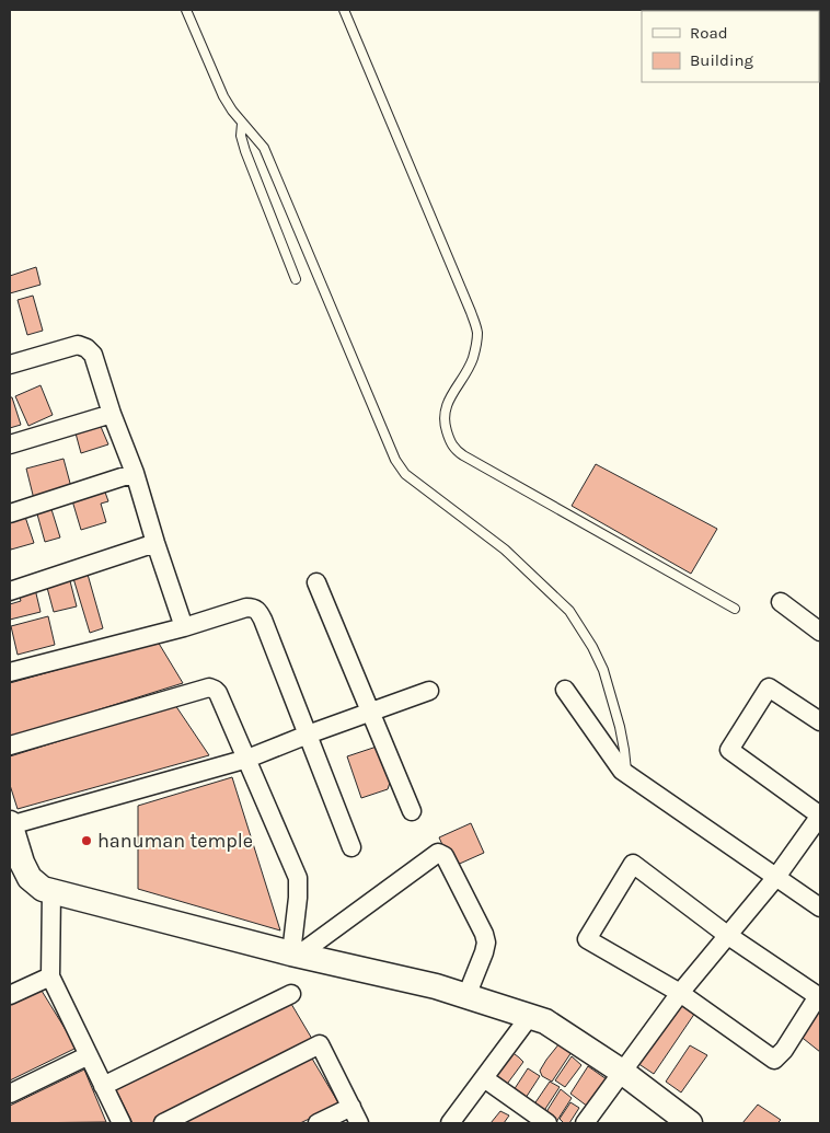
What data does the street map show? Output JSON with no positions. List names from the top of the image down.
{
  "places": ["hanuman temple"],
  "legend": ["Road", "Building"]
}
